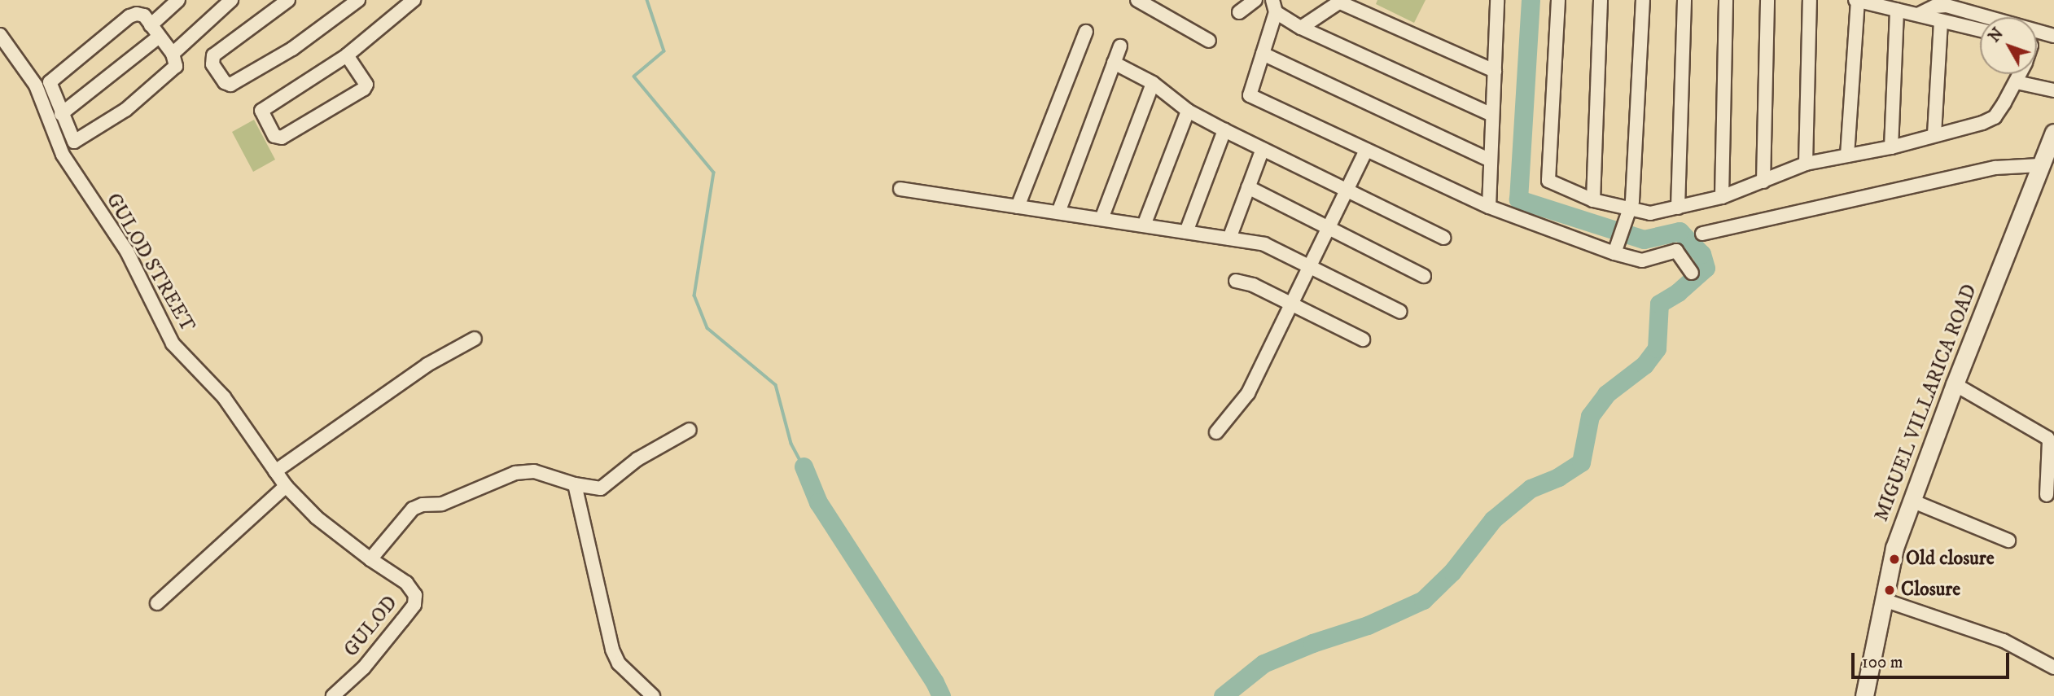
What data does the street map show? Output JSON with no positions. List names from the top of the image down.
{
  "streets": {
    "main road": ["MIGUEL VILLARICA ROAD"],
    "street": ["GULOD STREET", "GULOD"]
  },
  "crossings": [
    ["GULOD STREET", "GULOD"]
  ],
  "places": ["Old closure", "Closure"],
  "scale_bar": "100 m",
  "north": "top left"
}
